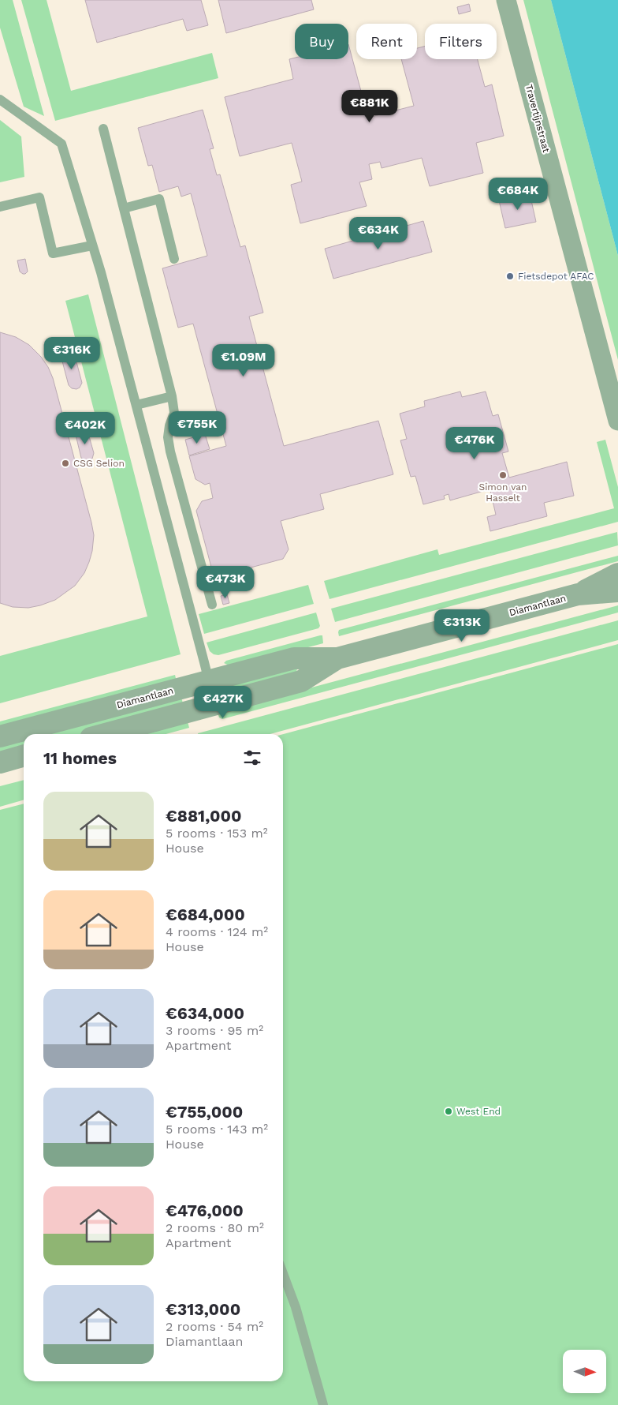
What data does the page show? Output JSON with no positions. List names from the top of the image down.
{
  "streets": {
    "street": ["Travertijnstraat", "Diamantlaan"]
  },
  "places": [
    "Fietsdepot AFAC",
    "CSG Selion",
    "Simon van Hasselt",
    "West End"
  ],
  "north": "right",
  "page": {
    "chip": ["Buy", "Rent", "Filters"],
    "price": [
      "€881K",
      "€684K",
      "€634K",
      "€316K",
      "€1.09M",
      "€755K",
      "€402K",
      "€476K",
      "€473K",
      "€313K",
      "€427K"
    ],
    "heading": "11 homes",
    "list": [
      {
        "name": "€881,000",
        "note": "5 rooms · 153 m² · House"
      },
      {
        "name": "€684,000",
        "note": "4 rooms · 124 m² · House"
      },
      {
        "name": "€634,000",
        "note": "3 rooms · 95 m² · Apartment"
      },
      {
        "name": "€755,000",
        "note": "5 rooms · 143 m² · House"
      },
      {
        "name": "€476,000",
        "note": "2 rooms · 80 m² · Apartment"
      },
      {
        "name": "€313,000",
        "note": "2 rooms · 54 m² · Diamantlaan"
      }
    ]
  }
}
